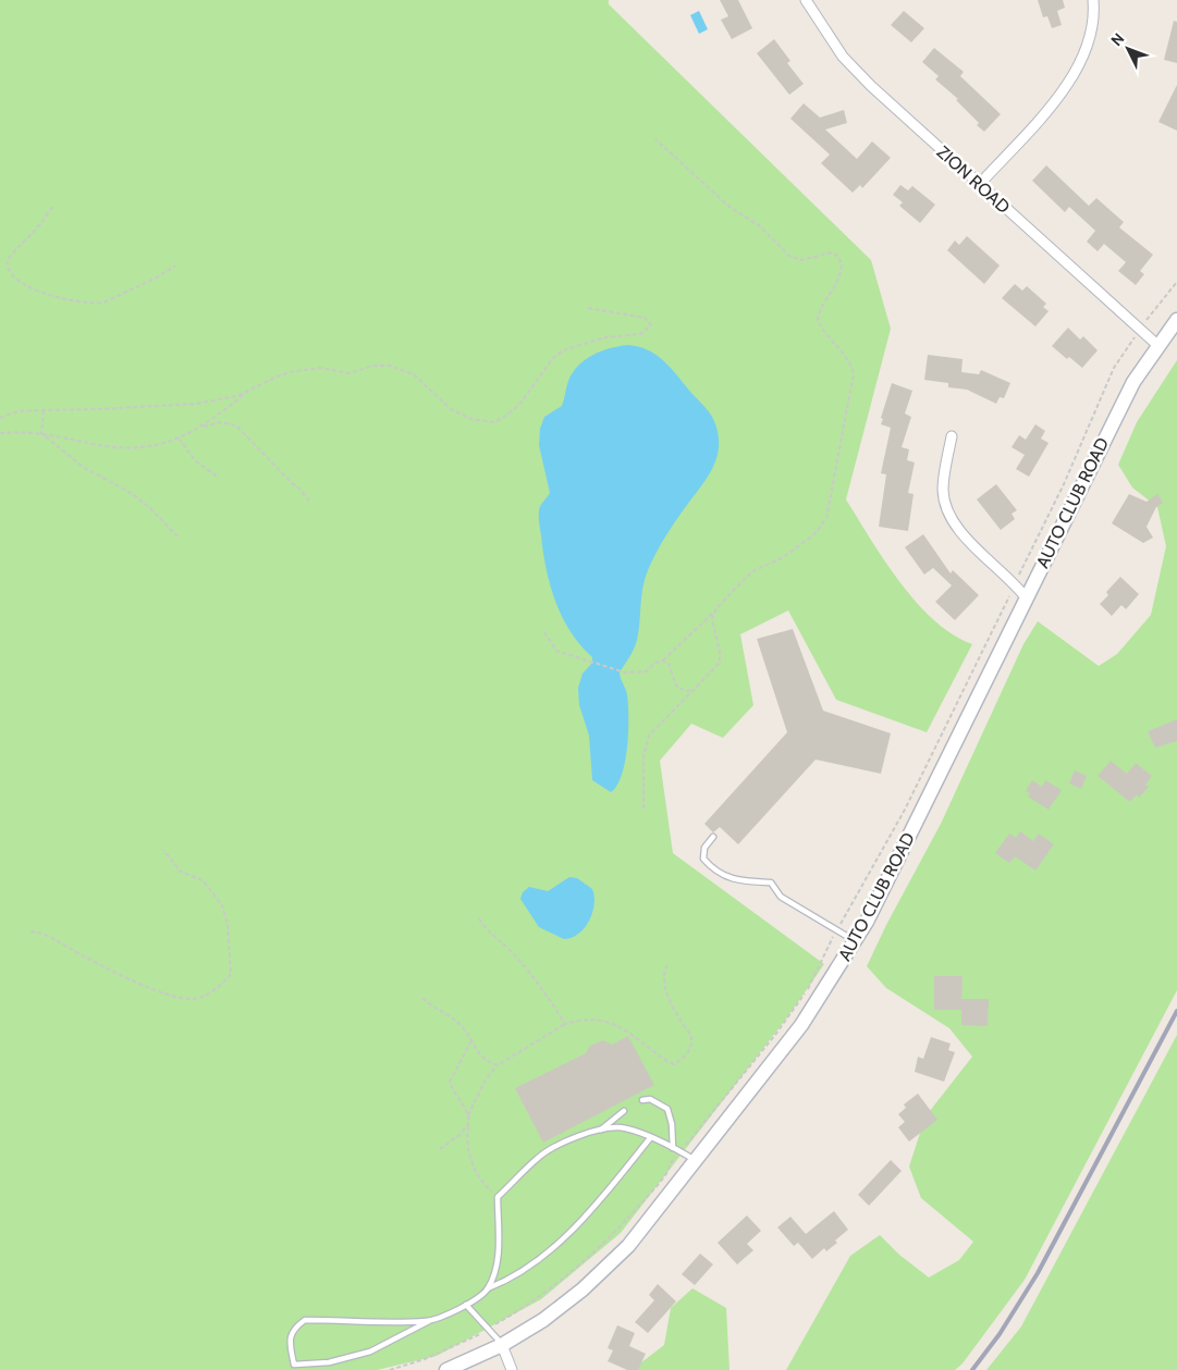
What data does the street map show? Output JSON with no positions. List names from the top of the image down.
{
  "streets": {
    "street": ["ZION ROAD", "AUTO CLUB ROAD"]
  },
  "crossings": [
    ["ZION ROAD", "AUTO CLUB ROAD"]
  ],
  "north": "top left"
}
